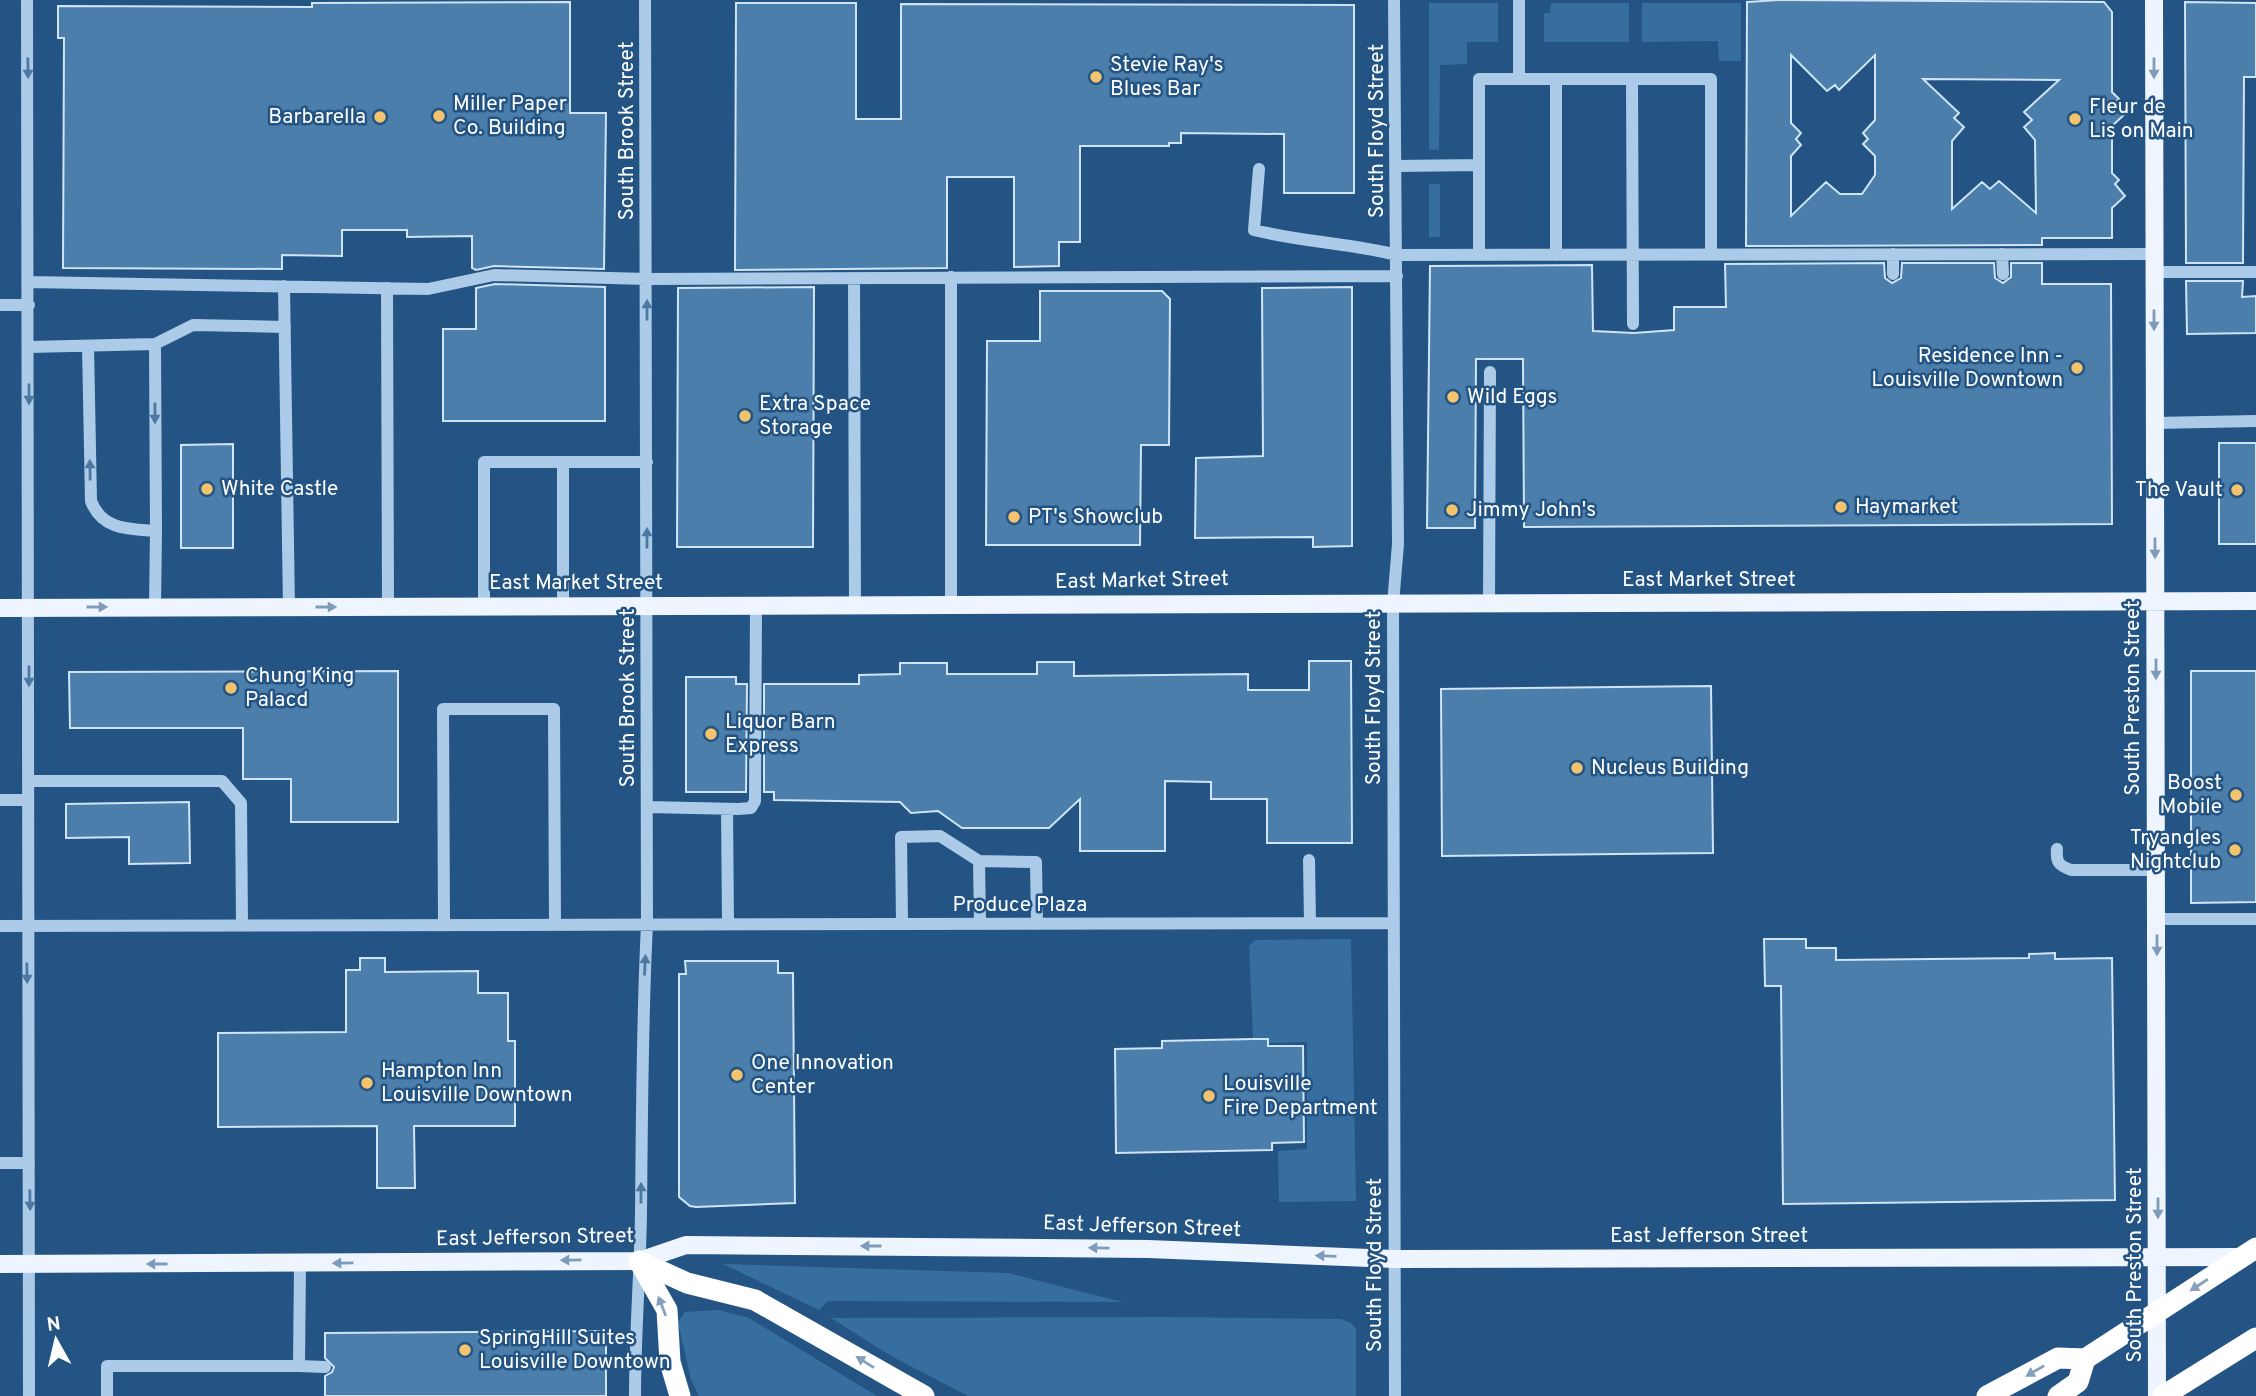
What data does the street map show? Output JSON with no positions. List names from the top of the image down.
{
  "streets": {
    "main road": ["East Market Street", "South Preston Street", "East Jefferson Street"],
    "street": ["South Brook Street", "South Floyd Street", "Produce Plaza"]
  },
  "crossings": [
    ["South Brook Street", "East Market Street"],
    ["South Brook Street", "Produce Plaza"],
    ["South Brook Street", "East Jefferson Street"],
    ["South Floyd Street", "East Market Street"],
    ["South Floyd Street", "Produce Plaza"],
    ["South Floyd Street", "East Jefferson Street"],
    ["East Market Street", "South Preston Street"],
    ["South Preston Street", "East Jefferson Street"]
  ],
  "one_way": ["South Brook Street", "South Preston Street", "East Jefferson Street"],
  "places": [
    "Stevie Ray's Blues Bar",
    "Miller Paper Co. Building",
    "Barbarella",
    "Fleur de Lis on Main",
    "Residence Inn - Louisville Downtown",
    "Wild Eggs",
    "Extra Space Storage",
    "White Castle",
    "The Vault",
    "Haymarket",
    "Jimmy John's",
    "PT's Showclub",
    "Chung King Palacd",
    "Liquor Barn Express",
    "Nucleus Building",
    "Boost Mobile",
    "Tryangles Nightclub",
    "One Innovation Center",
    "Hampton Inn Louisville Downtown",
    "Louisville Fire Department",
    "SpringHill Suites Louisville Downtown"
  ],
  "north": "top"
}
